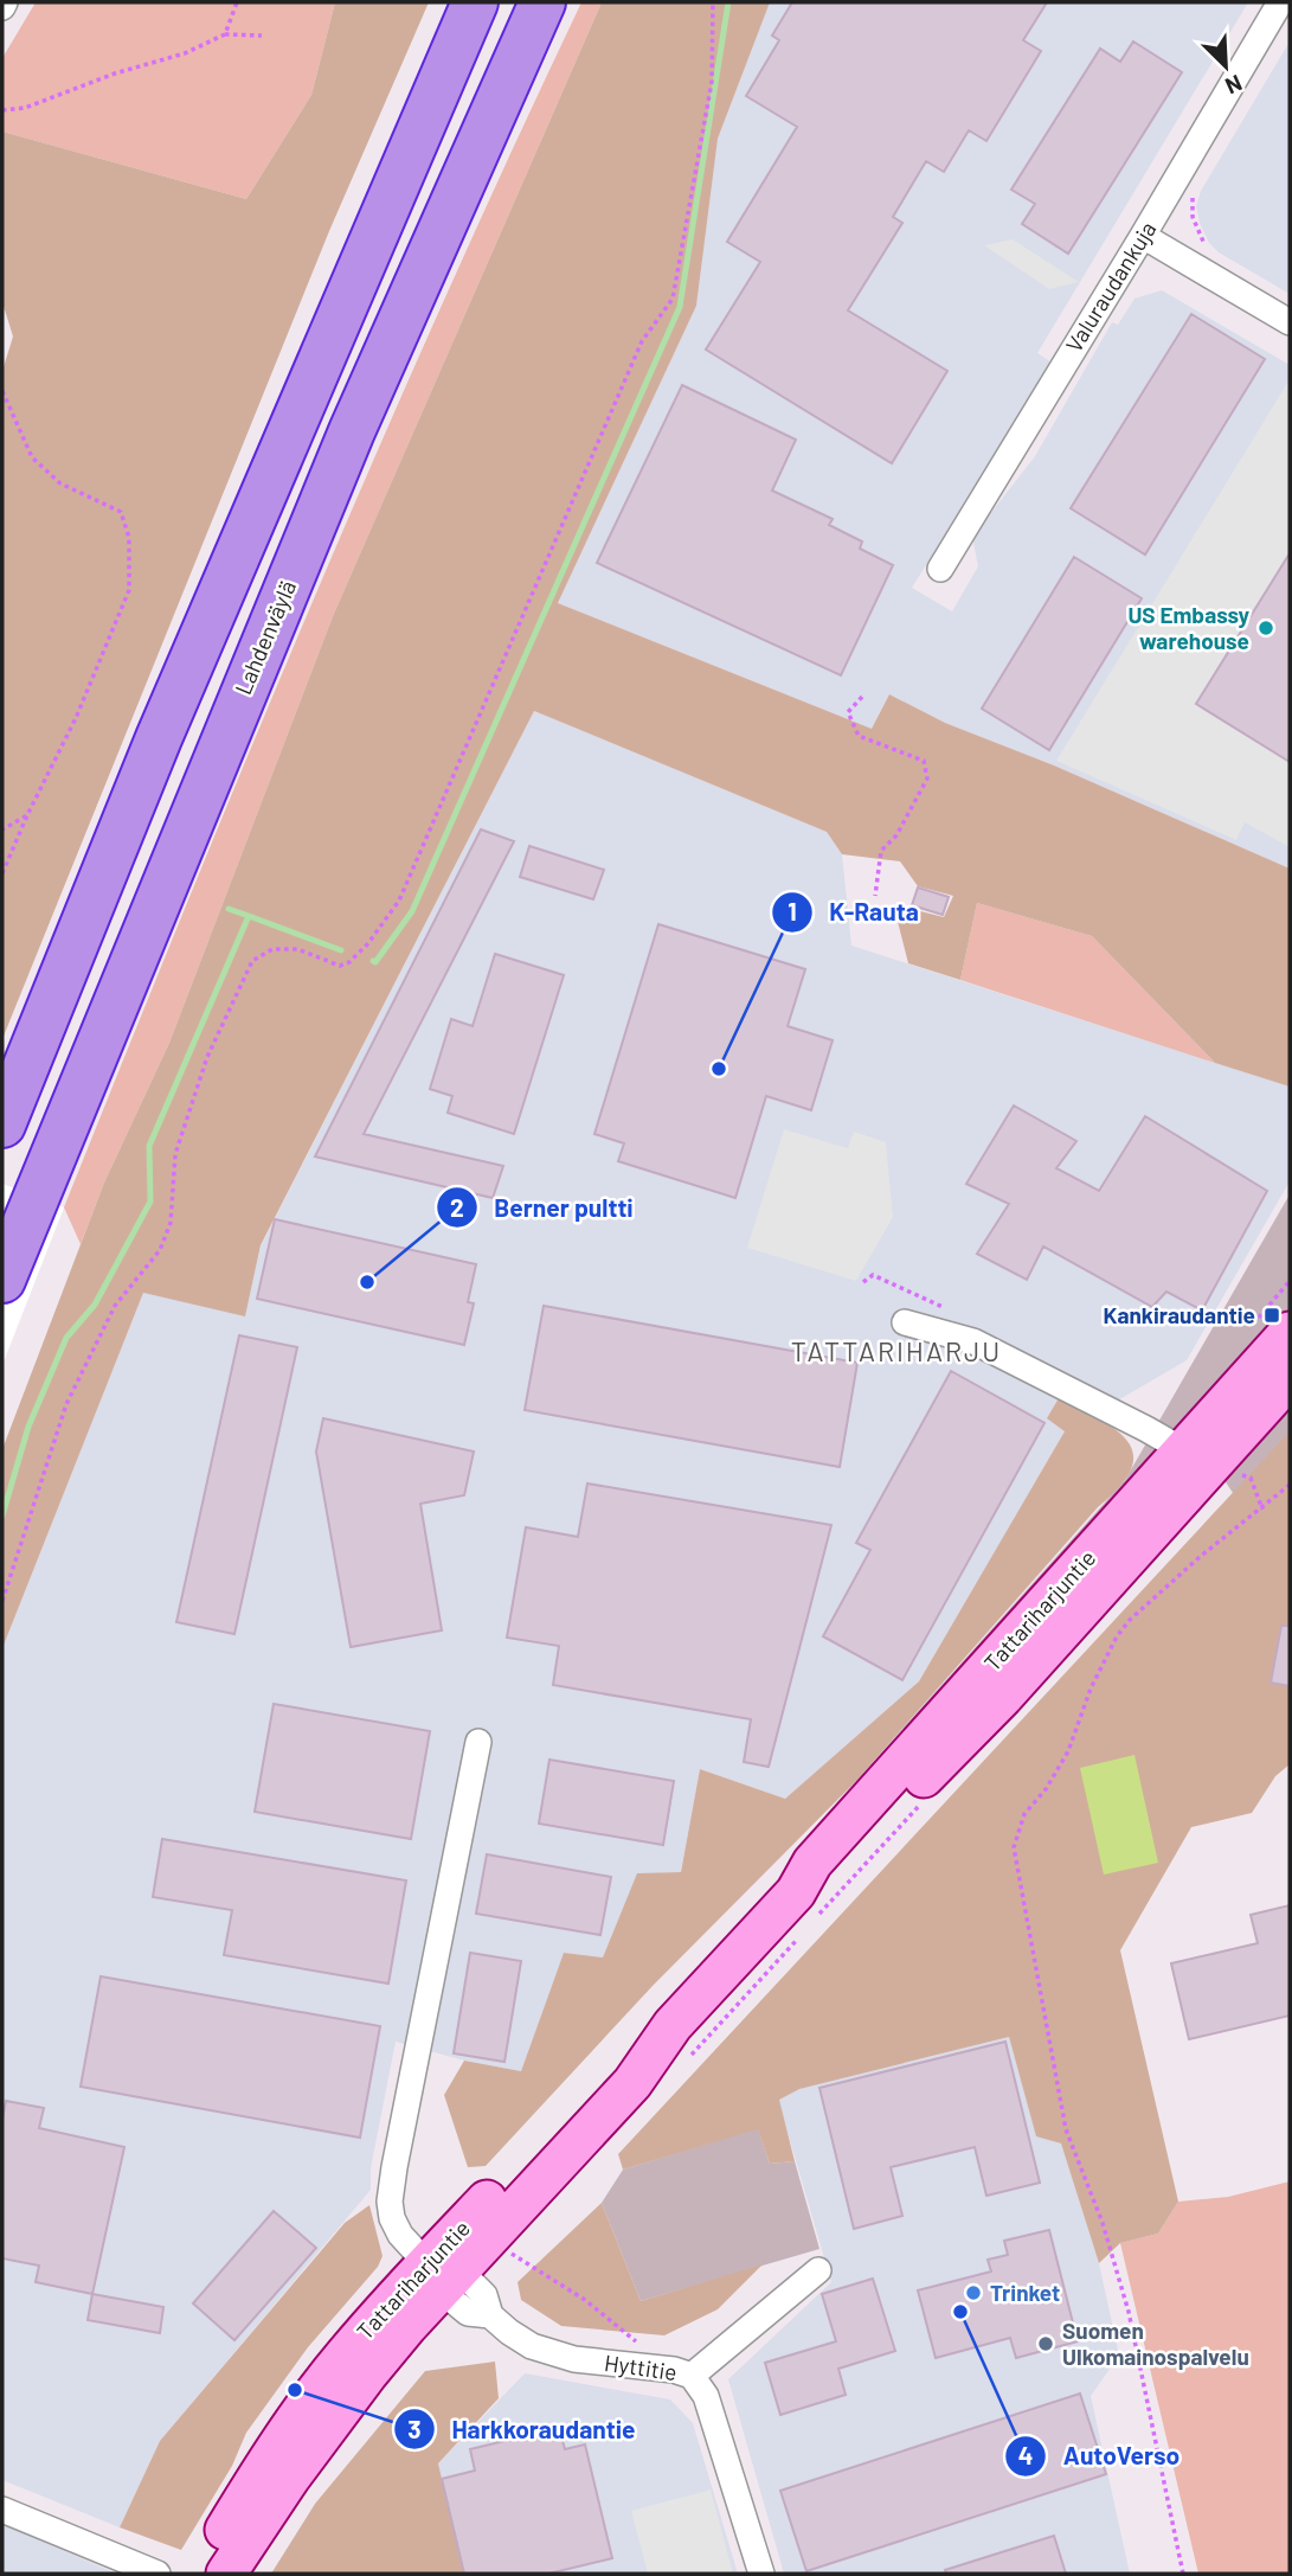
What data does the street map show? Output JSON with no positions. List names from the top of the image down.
{
  "streets": {
    "highway": ["Lahdenväylä"],
    "main road": ["Tattariharjuntie"],
    "street": ["Valuraudankuja", "Hyttitie"]
  },
  "crossings": [
    ["Tattariharjuntie", "Hyttitie"]
  ],
  "districts": ["TATTARIHARJU"],
  "places": {
    "other": [
      "US Embassy warehouse",
      "K-Rauta",
      "Berner pultti",
      "Trinket",
      "AutoVerso",
      "Suomen Ulkomainospalvelu",
      "Harkkoraudantie"
    ],
    "transit": ["Kankiraudantie"]
  },
  "north": "bottom right"
}
